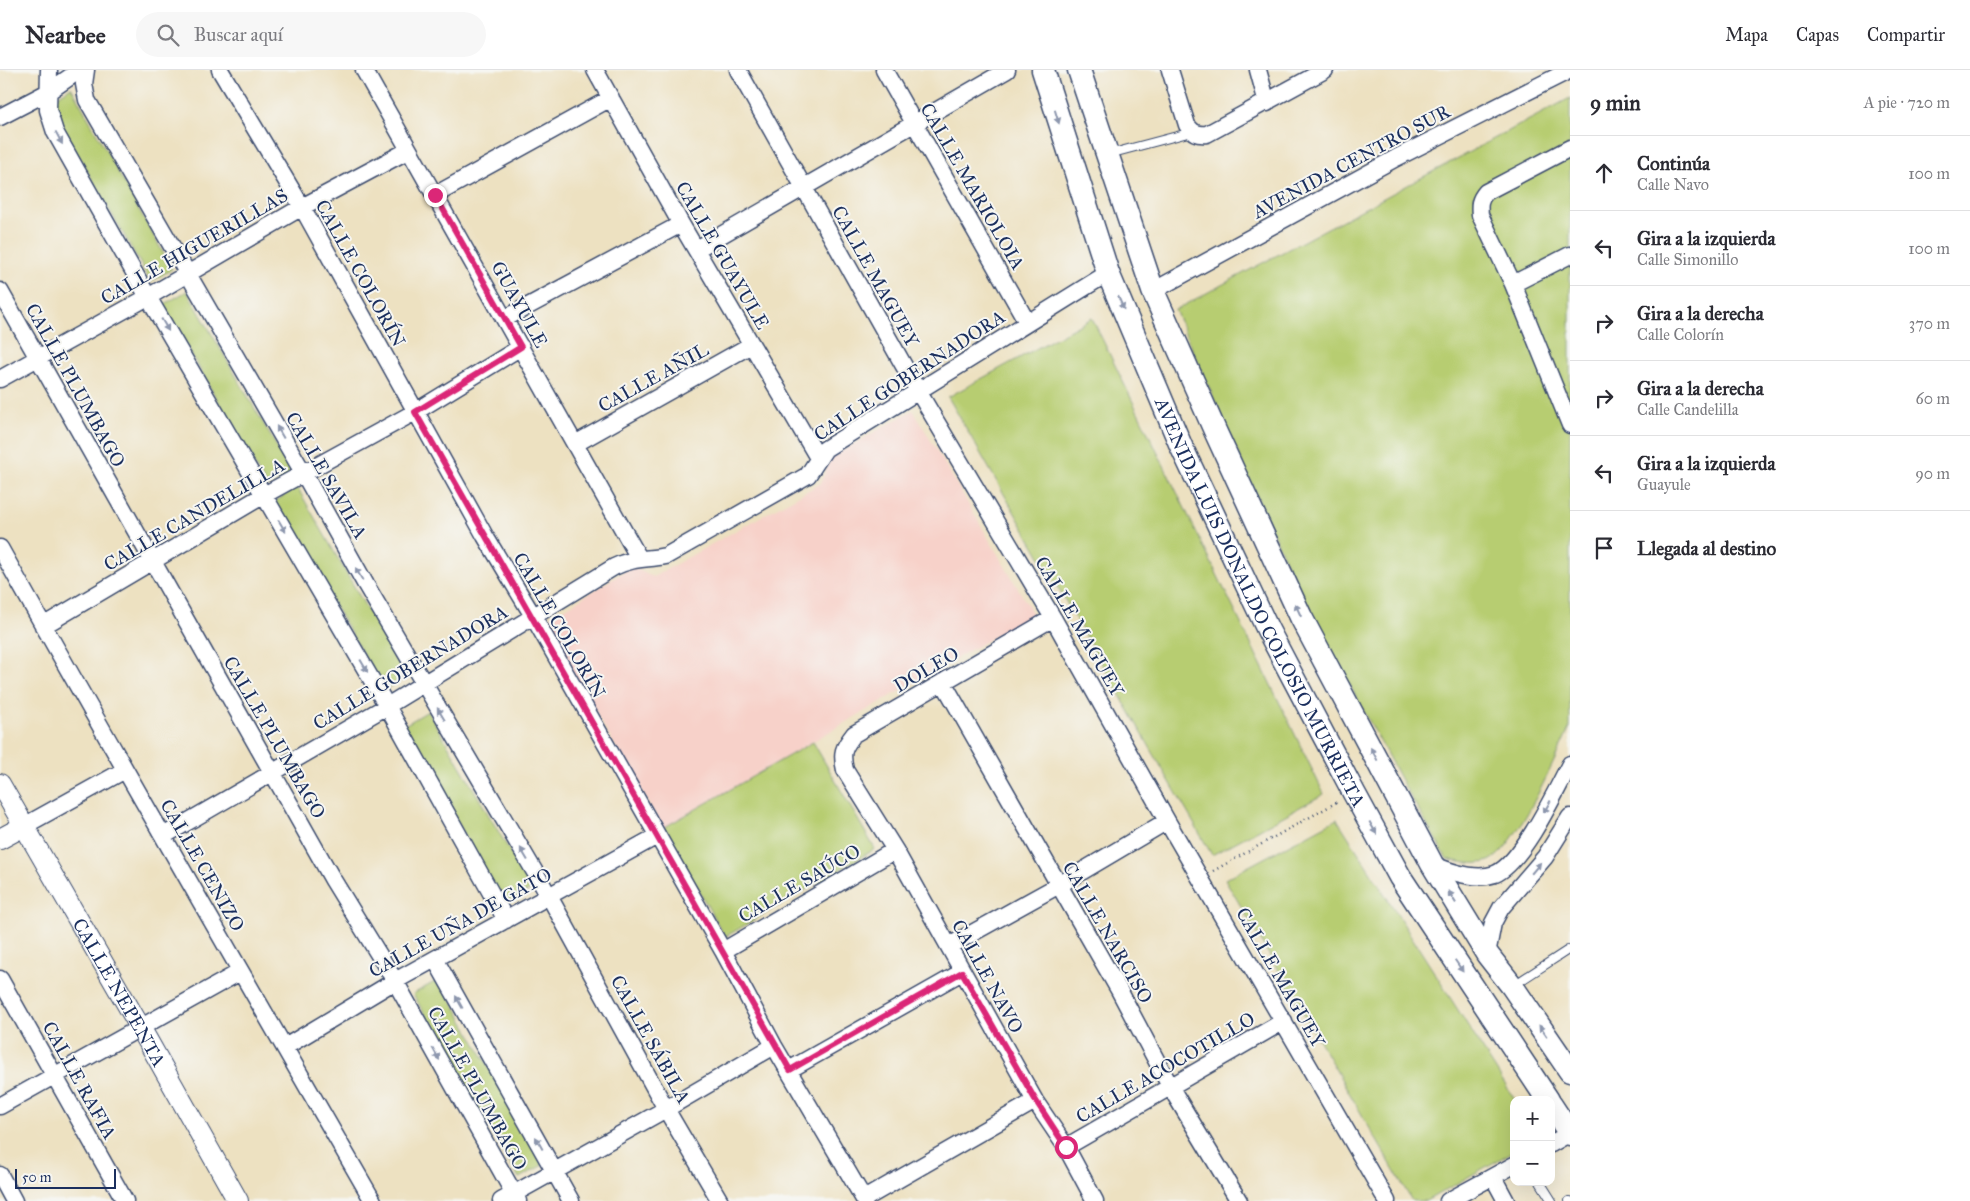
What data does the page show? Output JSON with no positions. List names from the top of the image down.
{
  "streets": {
    "main road": ["AVENIDA LUIS DONALDO COLOSIO MURRIETA"],
    "street": [
      "AVENIDA CENTRO SUR",
      "CALLE MARIOLOIA",
      "CALLE HIGUERILLAS",
      "CALLE GUAYULE",
      "CALLE COLORÍN",
      "CALLE MAGUEY",
      "GUAYULE",
      "CALLE GOBERNADORA",
      "CALLE AÑIL",
      "CALLE PLUMBAGO",
      "CALLE SAVILA",
      "CALLE CANDELILLA",
      "DOLEO",
      "CALLE CENIZO",
      "CALLE SAÚCO",
      "CALLE UÑA DE GATO",
      "CALLE NARCISO",
      "CALLE NAVO",
      "CALLE NEPENTA",
      "CALLE SÁBILA",
      "CALLE ACOCOTILLO",
      "CALLE RAFIA"
    ]
  },
  "crossings": [
    ["AVENIDA CENTRO SUR", "AVENIDA LUIS DONALDO COLOSIO MURRIETA"],
    ["CALLE MARIOLOIA", "CALLE GOBERNADORA"],
    ["CALLE HIGUERILLAS", "CALLE COLORÍN"],
    ["CALLE HIGUERILLAS", "GUAYULE"],
    ["CALLE HIGUERILLAS", "CALLE PLUMBAGO"],
    ["CALLE HIGUERILLAS", "CALLE SAVILA"],
    ["CALLE GUAYULE", "CALLE GOBERNADORA"],
    ["CALLE GUAYULE", "CALLE AÑIL"],
    ["CALLE COLORÍN", "CALLE GOBERNADORA"],
    ["CALLE COLORÍN", "CALLE CANDELILLA"],
    ["CALLE COLORÍN", "CALLE SAÚCO"],
    ["CALLE COLORÍN", "CALLE UÑA DE GATO"],
    ["CALLE MAGUEY", "CALLE GOBERNADORA"],
    ["CALLE MAGUEY", "DOLEO"],
    ["CALLE MAGUEY", "CALLE ACOCOTILLO"],
    ["GUAYULE", "CALLE GOBERNADORA"],
    ["GUAYULE", "CALLE AÑIL"],
    ["GUAYULE", "CALLE CANDELILLA"],
    ["CALLE GOBERNADORA", "CALLE PLUMBAGO"],
    ["CALLE GOBERNADORA", "CALLE SAVILA"],
    ["CALLE GOBERNADORA", "AVENIDA LUIS DONALDO COLOSIO MURRIETA"],
    ["CALLE GOBERNADORA", "CALLE CENIZO"],
    ["CALLE PLUMBAGO", "CALLE CANDELILLA"],
    ["CALLE PLUMBAGO", "CALLE UÑA DE GATO"],
    ["CALLE SAVILA", "CALLE CANDELILLA"],
    ["CALLE SAVILA", "CALLE UÑA DE GATO"],
    ["CALLE SAVILA", "CALLE SÁBILA"],
    ["CALLE CANDELILLA", "CALLE CENIZO"],
    ["DOLEO", "CALLE NARCISO"],
    ["DOLEO", "CALLE NAVO"],
    ["CALLE CENIZO", "CALLE UÑA DE GATO"],
    ["CALLE SAÚCO", "CALLE NAVO"],
    ["CALLE UÑA DE GATO", "CALLE SÁBILA"],
    ["CALLE NARCISO", "CALLE ACOCOTILLO"],
    ["CALLE NAVO", "CALLE ACOCOTILLO"]
  ],
  "scale_bar": "50 m",
  "page": {
    "header": "Nearbee",
    "search": "Buscar aquí",
    "nav": ["Mapa", "Capas", "Compartir"],
    "heading": ["9 min", "A pie · 720 m"],
    "list": [
      ["Continúa", "Calle Navo", "100 m"],
      ["Gira a la izquierda", "Calle Simonillo", "100 m"],
      ["Gira a la derecha", "Calle Colorín", "370 m"],
      ["Gira a la derecha", "Calle Candelilla", "60 m"],
      ["Gira a la izquierda", "Guayule", "90 m"],
      "Llegada al destino"
    ],
    "map_buttons": ["+", "−"],
    "scale": "50 m"
  }
}
